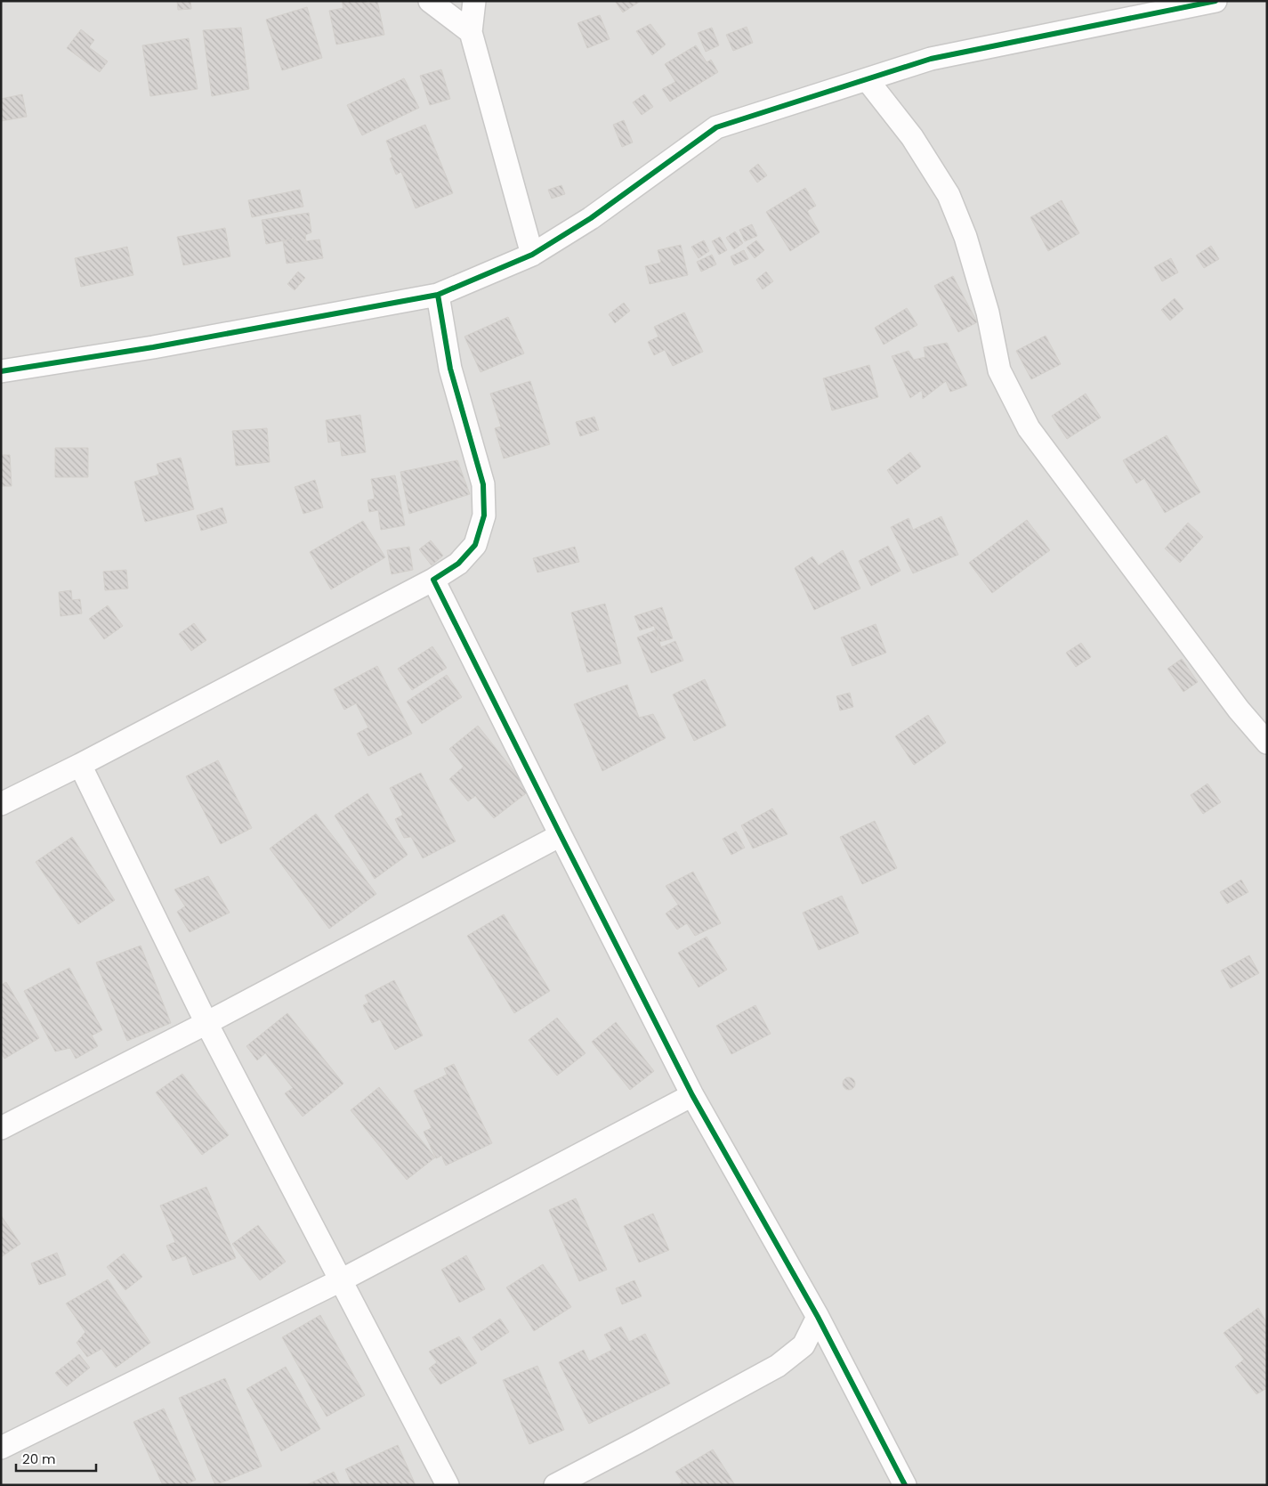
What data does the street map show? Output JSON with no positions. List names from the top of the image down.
{
  "scale_bar": "20 m"
}
